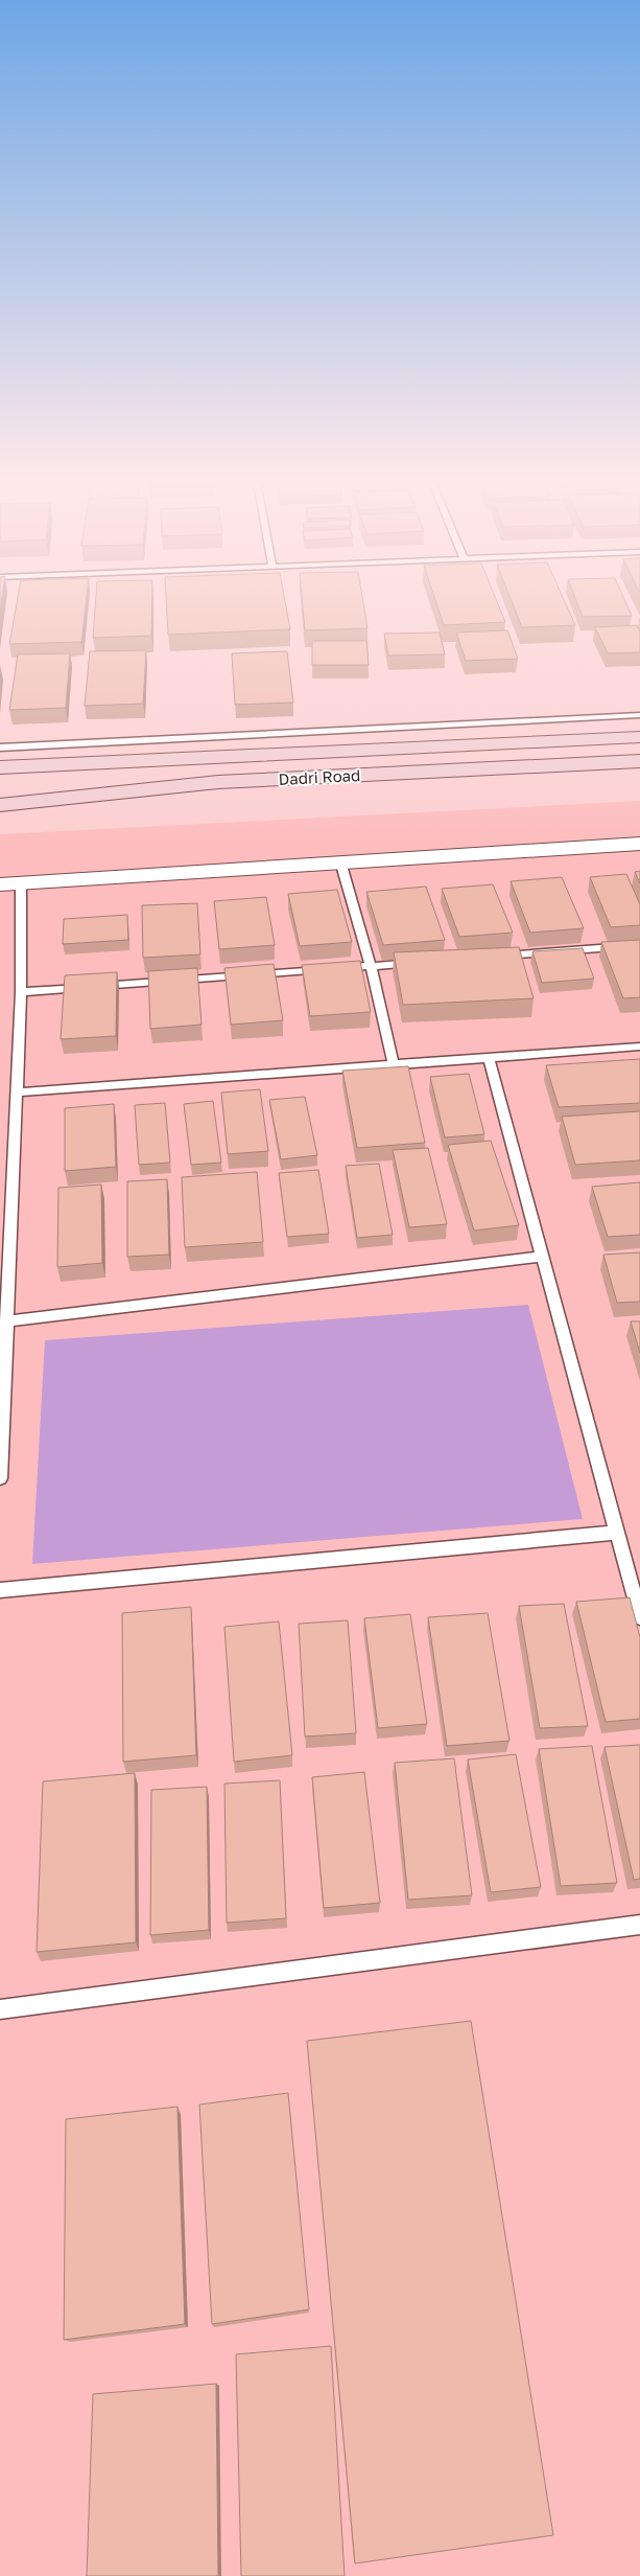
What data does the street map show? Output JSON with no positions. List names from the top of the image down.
{
  "streets": {
    "main road": ["Dadri Road"]
  }
}
